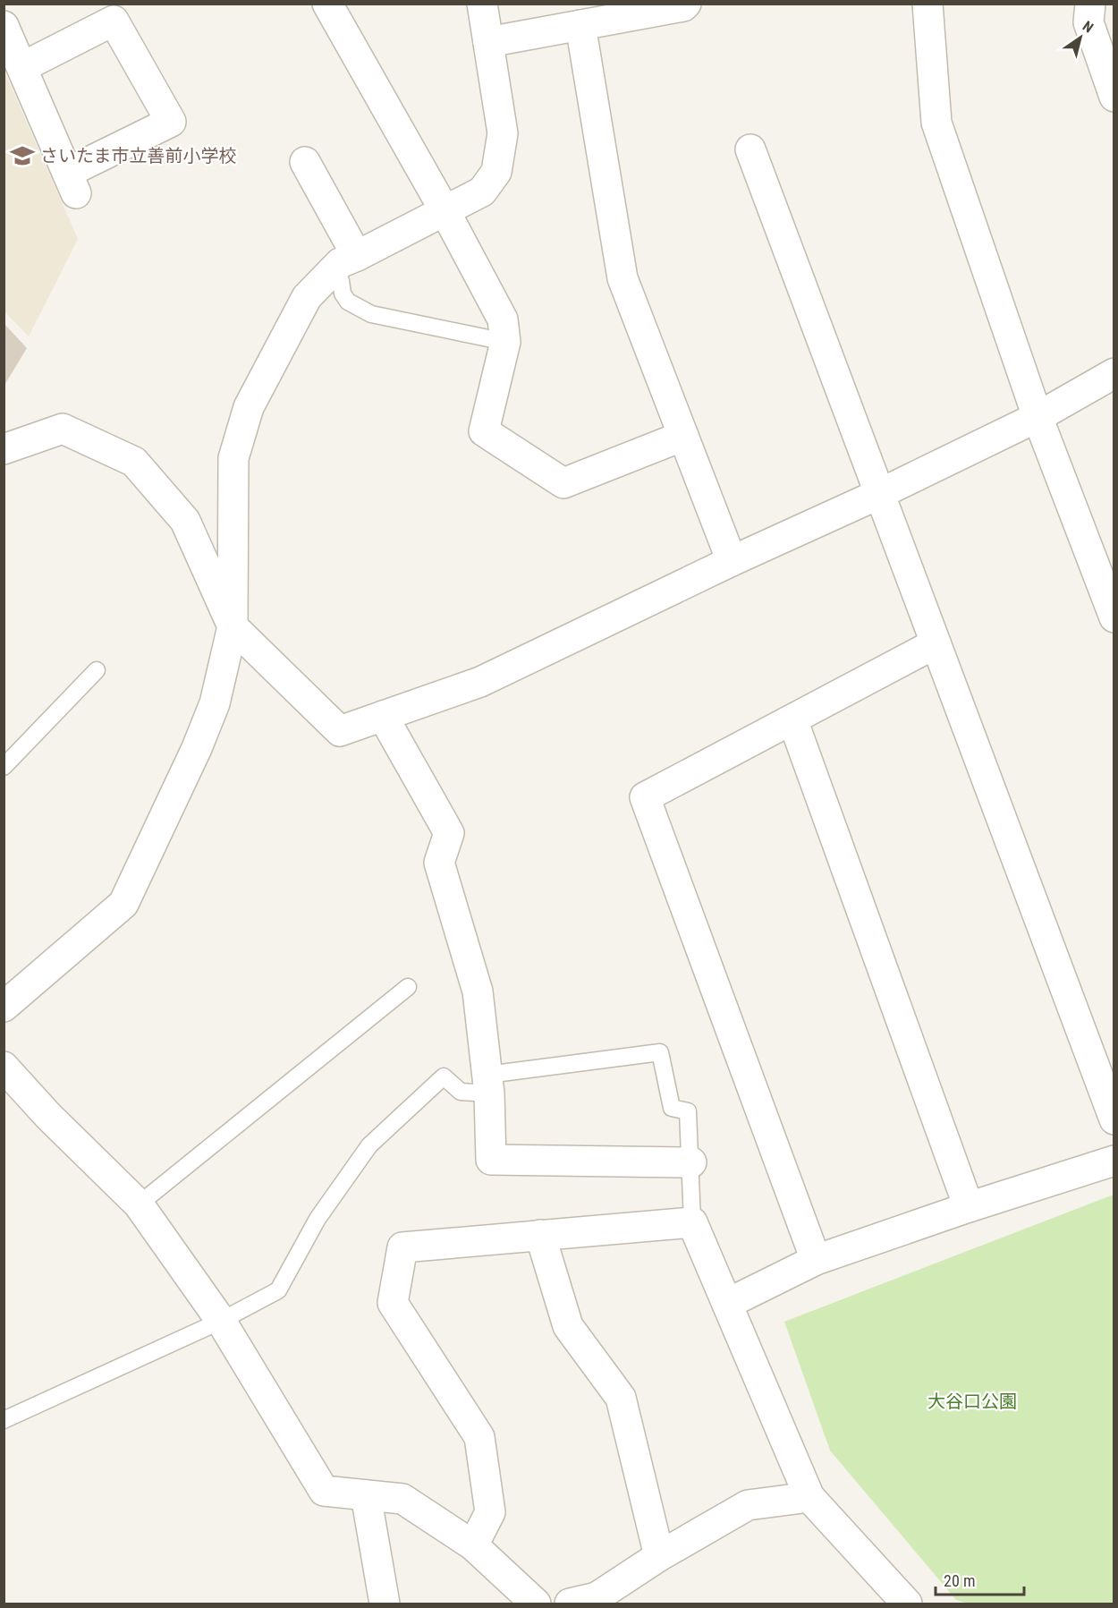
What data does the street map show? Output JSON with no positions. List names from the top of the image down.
{
  "parks": ["大谷口公園"],
  "places": {
    "school or university": ["さいたま市立善前小学校"]
  },
  "scale_bar": "20 m",
  "north": "top right"
}
